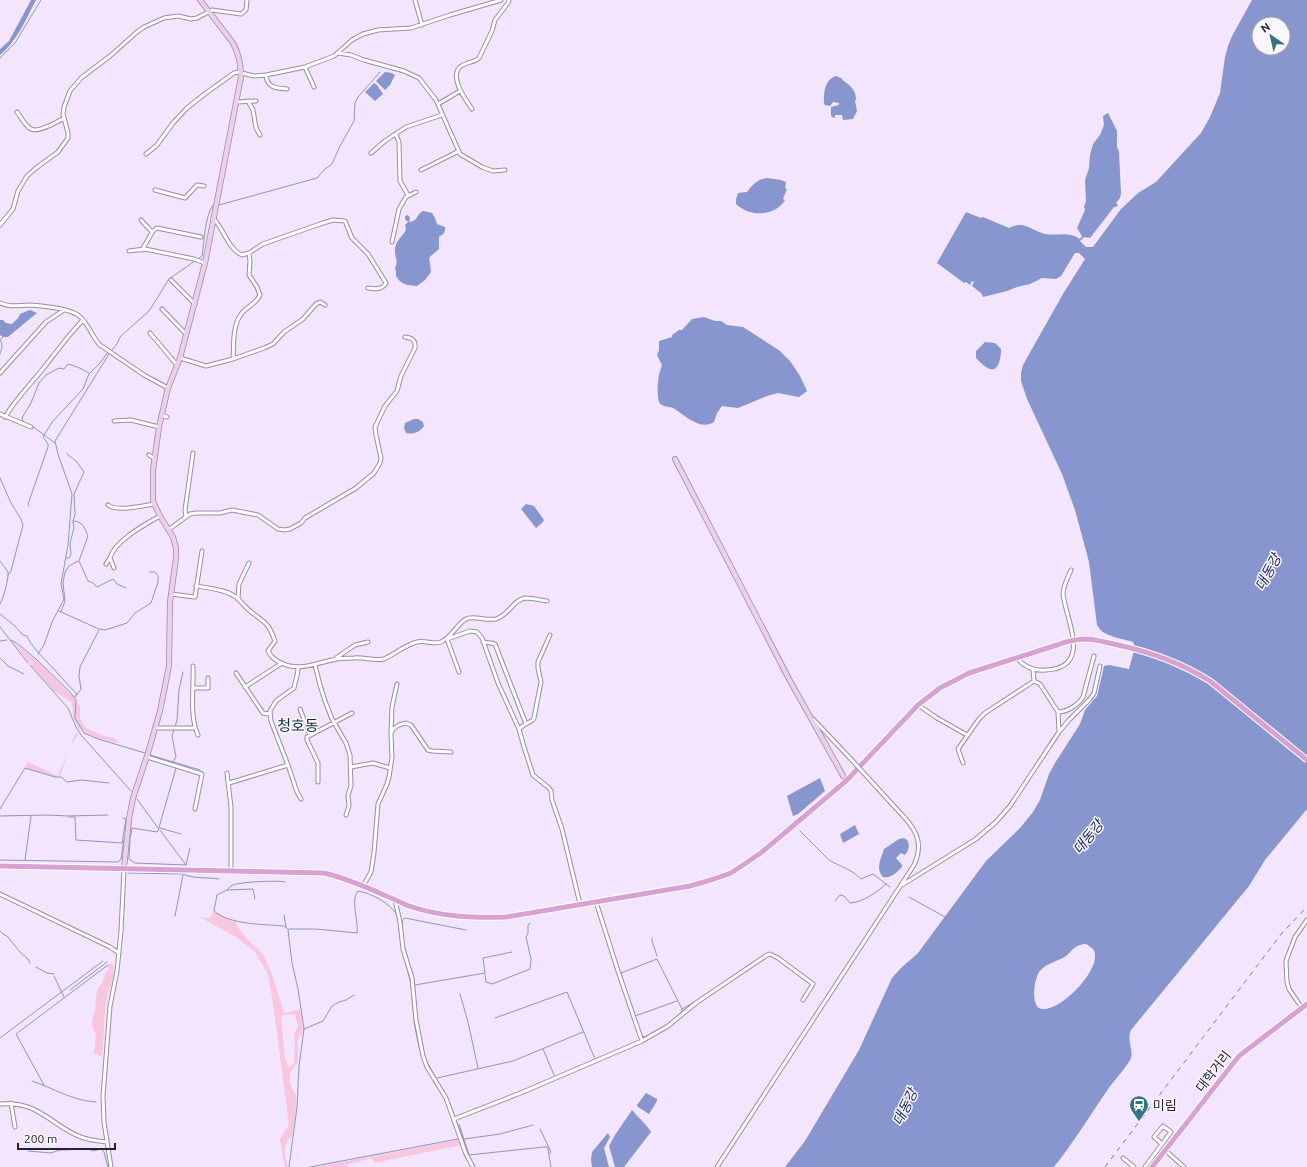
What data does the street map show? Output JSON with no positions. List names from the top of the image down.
{
  "streets": {
    "main road": ["대학거리"]
  },
  "districts": ["청호동"],
  "water": ["대동강"],
  "places": {
    "station": ["미림"]
  },
  "scale_bar": "200 m",
  "north": "top left"
}
